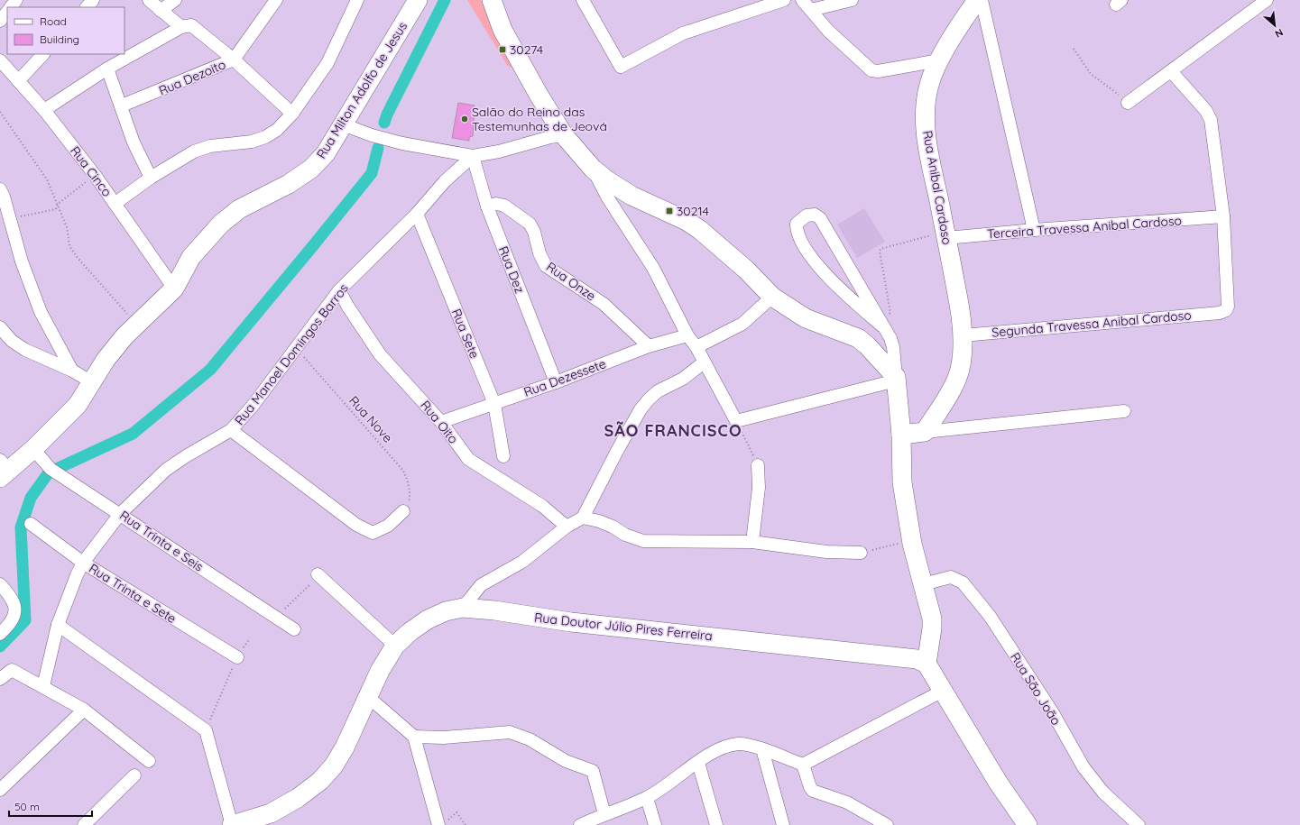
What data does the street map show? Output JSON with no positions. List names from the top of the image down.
{
  "streets": {
    "street": [
      "Rua Dezoito",
      "Rua Milton Adolfo de Jesus",
      "Rua Cinco",
      "Rua Anibal Cardoso",
      "Terceira Travessa Anibal Cardoso",
      "Rua Dez",
      "Rua Onze",
      "Segunda Travessa Anibal Cardoso",
      "Rua Sete",
      "Rua Manoel Domingos Barros",
      "Rua Dezessete",
      "Rua Oito",
      "Rua Trinta e Seis",
      "Rua Trinta e Sete",
      "Rua Doutor Júlio Pires Ferreira",
      "Rua São João"
    ],
    "path": ["Rua Nove"]
  },
  "crossings": [
    ["Rua Milton Adolfo de Jesus", "Rua Cinco"],
    ["Rua Milton Adolfo de Jesus", "Rua Trinta e Seis"],
    ["Rua Anibal Cardoso", "Terceira Travessa Anibal Cardoso"],
    ["Rua Anibal Cardoso", "Segunda Travessa Anibal Cardoso"],
    ["Terceira Travessa Anibal Cardoso", "Segunda Travessa Anibal Cardoso"],
    ["Rua Dez", "Rua Onze"],
    ["Rua Dez", "Rua Manoel Domingos Barros"],
    ["Rua Dez", "Rua Dezessete"],
    ["Rua Onze", "Rua Dezessete"],
    ["Rua Sete", "Rua Manoel Domingos Barros"],
    ["Rua Sete", "Rua Dezessete"],
    ["Rua Manoel Domingos Barros", "Rua Nove"],
    ["Rua Manoel Domingos Barros", "Rua Oito"],
    ["Rua Manoel Domingos Barros", "Rua Trinta e Seis"],
    ["Rua Manoel Domingos Barros", "Rua Trinta e Sete"],
    ["Rua Dezessete", "Rua Oito"]
  ],
  "districts": ["SÃO FRANCISCO"],
  "places": {
    "transit": ["30274", "30214"],
    "other": ["Salão do Reino das Testemunhas de Jeová"]
  },
  "legend": ["Road", "Building"],
  "scale_bar": "50 m",
  "north": "bottom right"
}
